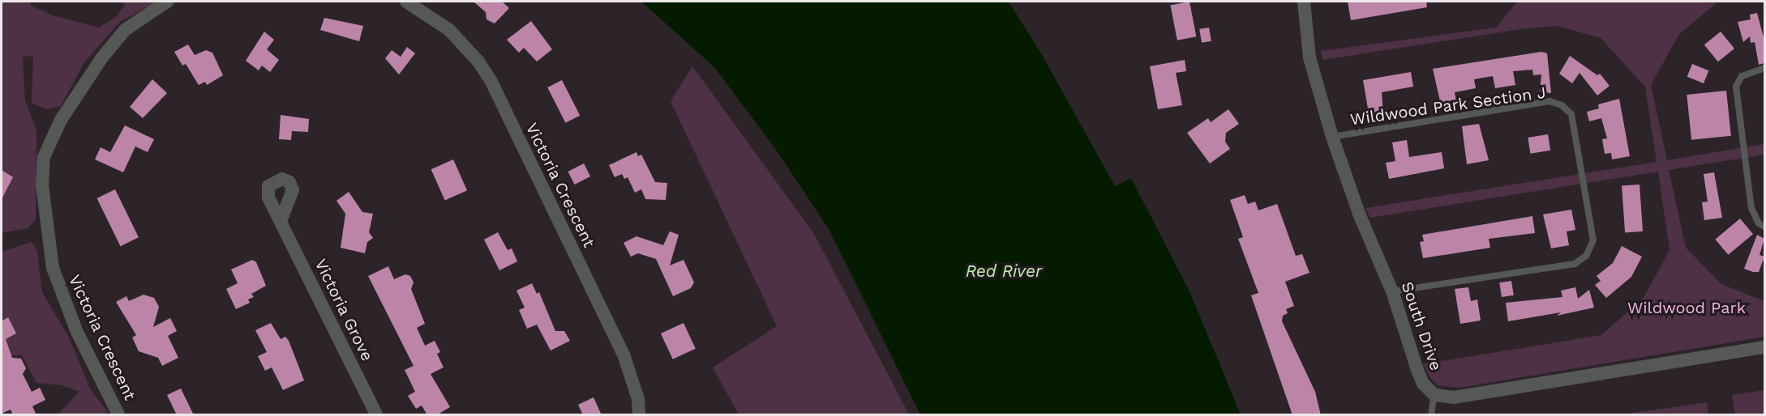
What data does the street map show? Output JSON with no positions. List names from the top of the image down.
{
  "streets": {
    "street": ["Victoria Crescent", "Victoria Grove", "South Drive"],
    "lane": ["Wildwood Park Section J"]
  },
  "crossings": [
    ["Wildwood Park Section J", "South Drive"]
  ],
  "water": ["Red River"],
  "parks": ["Wildwood Park"]
}
